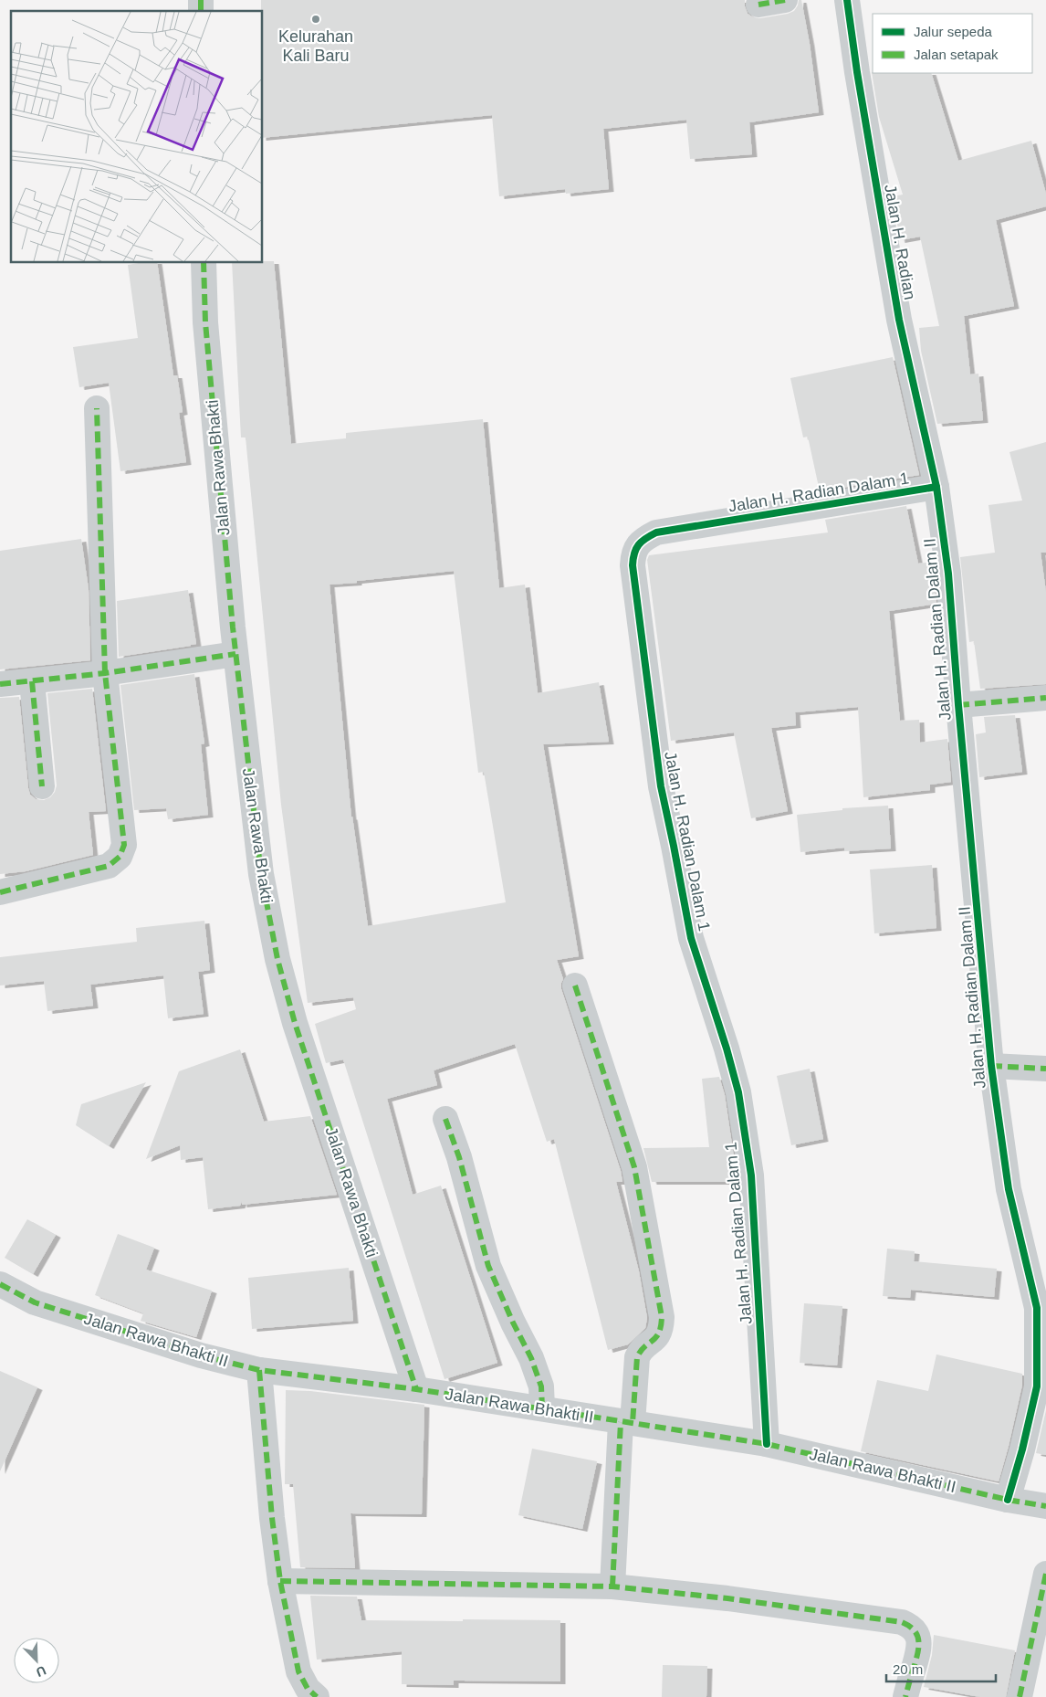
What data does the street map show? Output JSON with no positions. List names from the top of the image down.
{
  "streets": {
    "street": [
      "Jalan H. Radian",
      "Jalan Rawa Bhakti",
      "Jalan H. Radian Dalam 1",
      "Jalan H. Radian Dalam II",
      "Jalan Rawa Bhakti II"
    ]
  },
  "crossings": [
    ["Jalan H. Radian", "Jalan H. Radian Dalam 1"],
    ["Jalan H. Radian", "Jalan H. Radian Dalam II"],
    ["Jalan Rawa Bhakti", "Jalan Rawa Bhakti II"],
    ["Jalan H. Radian Dalam 1", "Jalan H. Radian Dalam II"],
    ["Jalan H. Radian Dalam 1", "Jalan Rawa Bhakti II"],
    ["Jalan H. Radian Dalam II", "Jalan Rawa Bhakti II"]
  ],
  "places": ["Kelurahan Kali Baru"],
  "legend": ["Jalur sepeda", "Jalan setapak"],
  "scale_bar": "20 m",
  "north": "bottom right"
}
